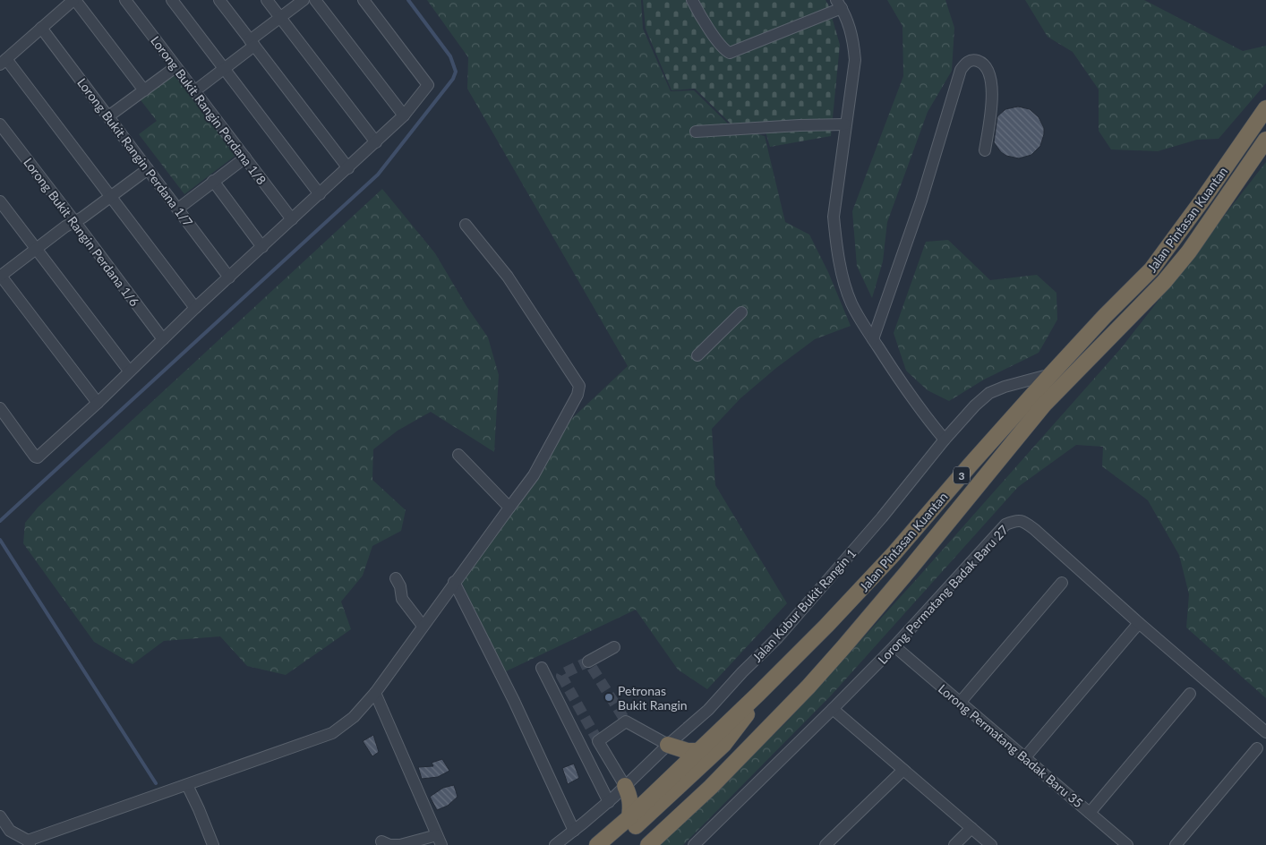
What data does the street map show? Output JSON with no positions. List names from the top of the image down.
{
  "streets": {
    "highway": ["Jalan Pintasan Kuantan", "3"],
    "street": [
      "Lorong Bukit Rangin Perdana 1/8",
      "Lorong Bukit Rangin Perdana 1/7",
      "Lorong Bukit Rangin Perdana 1/6",
      "Lorong Permatang Badak Baru 27",
      "Jalan Kubur Bukit Rangin 1",
      "Lorong Permatang Badak Baru 35"
    ]
  },
  "crossings": [
    ["Jalan Pintasan Kuantan", "Jalan Kubur Bukit Rangin 1"],
    ["Lorong Permatang Badak Baru 27", "Lorong Permatang Badak Baru 35"]
  ],
  "places": ["Petronas Bukit Rangin"]
}
